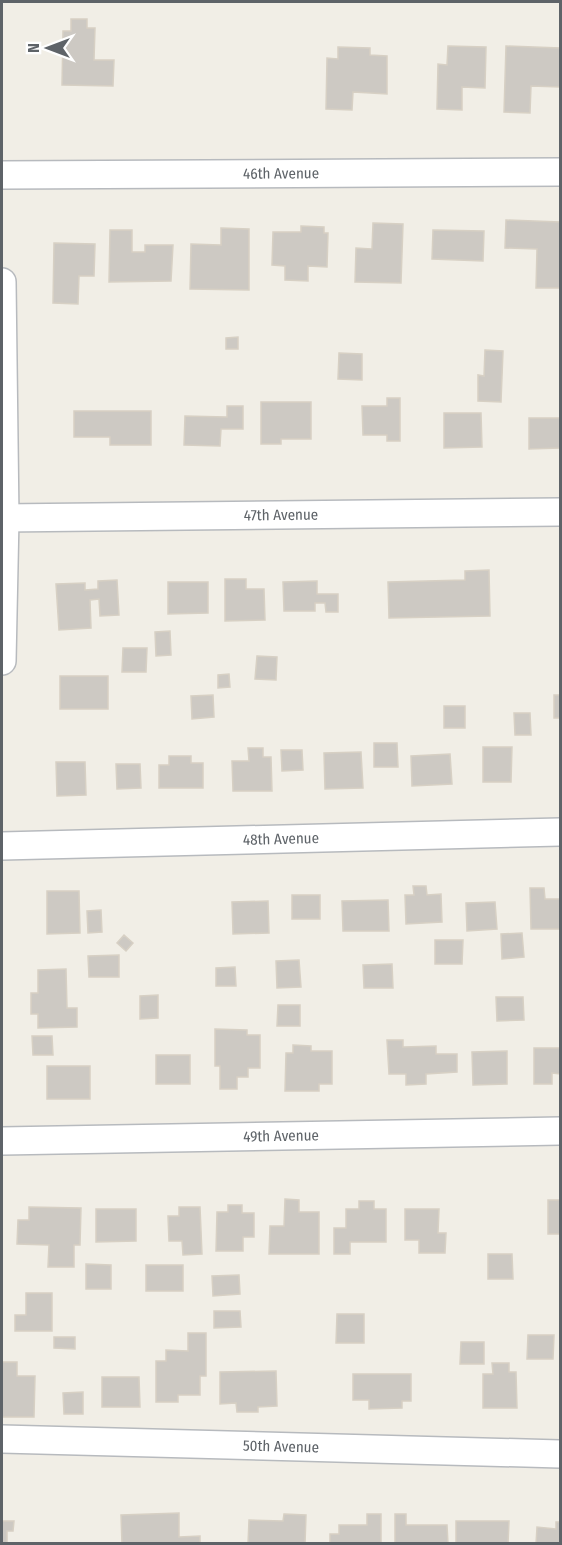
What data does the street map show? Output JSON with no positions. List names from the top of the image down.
{
  "streets": {
    "street": [
      "46th Avenue",
      "47th Avenue",
      "48th Avenue",
      "49th Avenue",
      "50th Avenue"
    ]
  },
  "north": "left"
}
